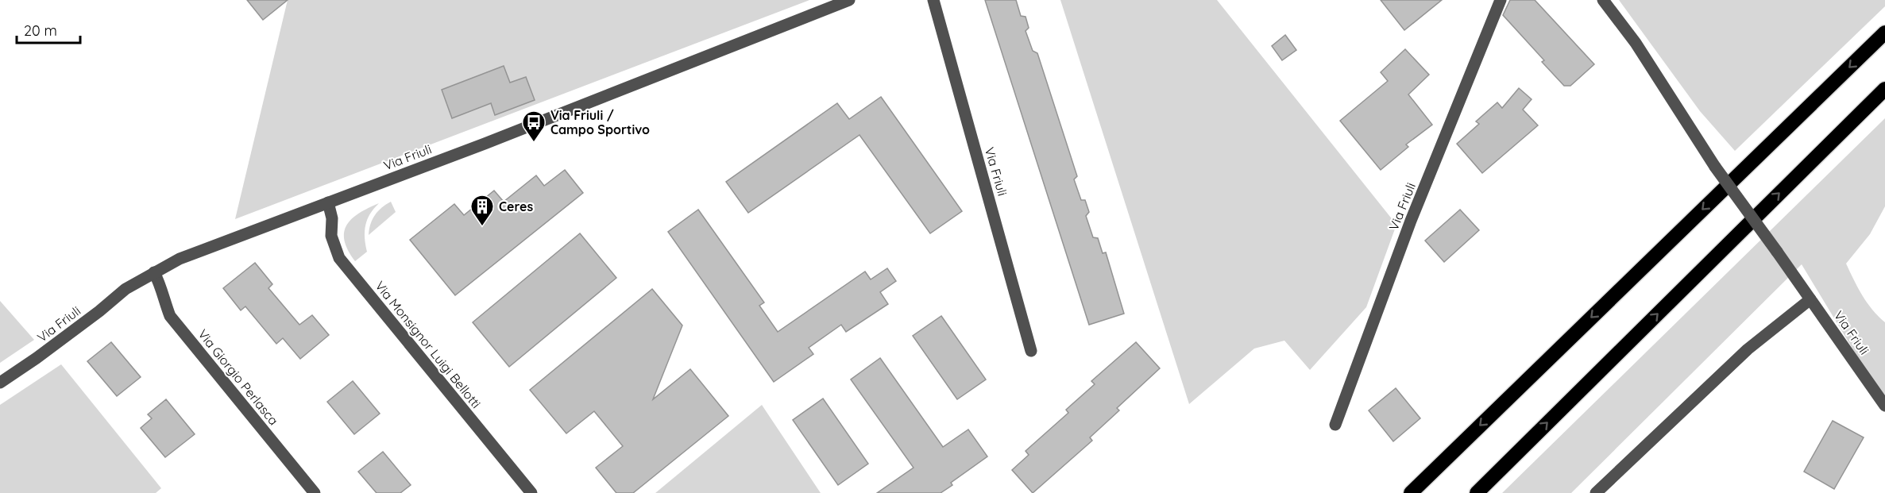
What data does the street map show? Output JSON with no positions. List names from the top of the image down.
{
  "streets": {
    "street": ["Via Friuli", "Via Monsignor Luigi Bellotti", "Via Giorgio Perlasca"]
  },
  "crossings": [
    ["Via Friuli", "Via Monsignor Luigi Bellotti"],
    ["Via Friuli", "Via Giorgio Perlasca"]
  ],
  "places": {
    "bus stop": ["Via Friuli / Campo Sportivo"],
    "building": ["Ceres"]
  },
  "scale_bar": "20 m"
}
